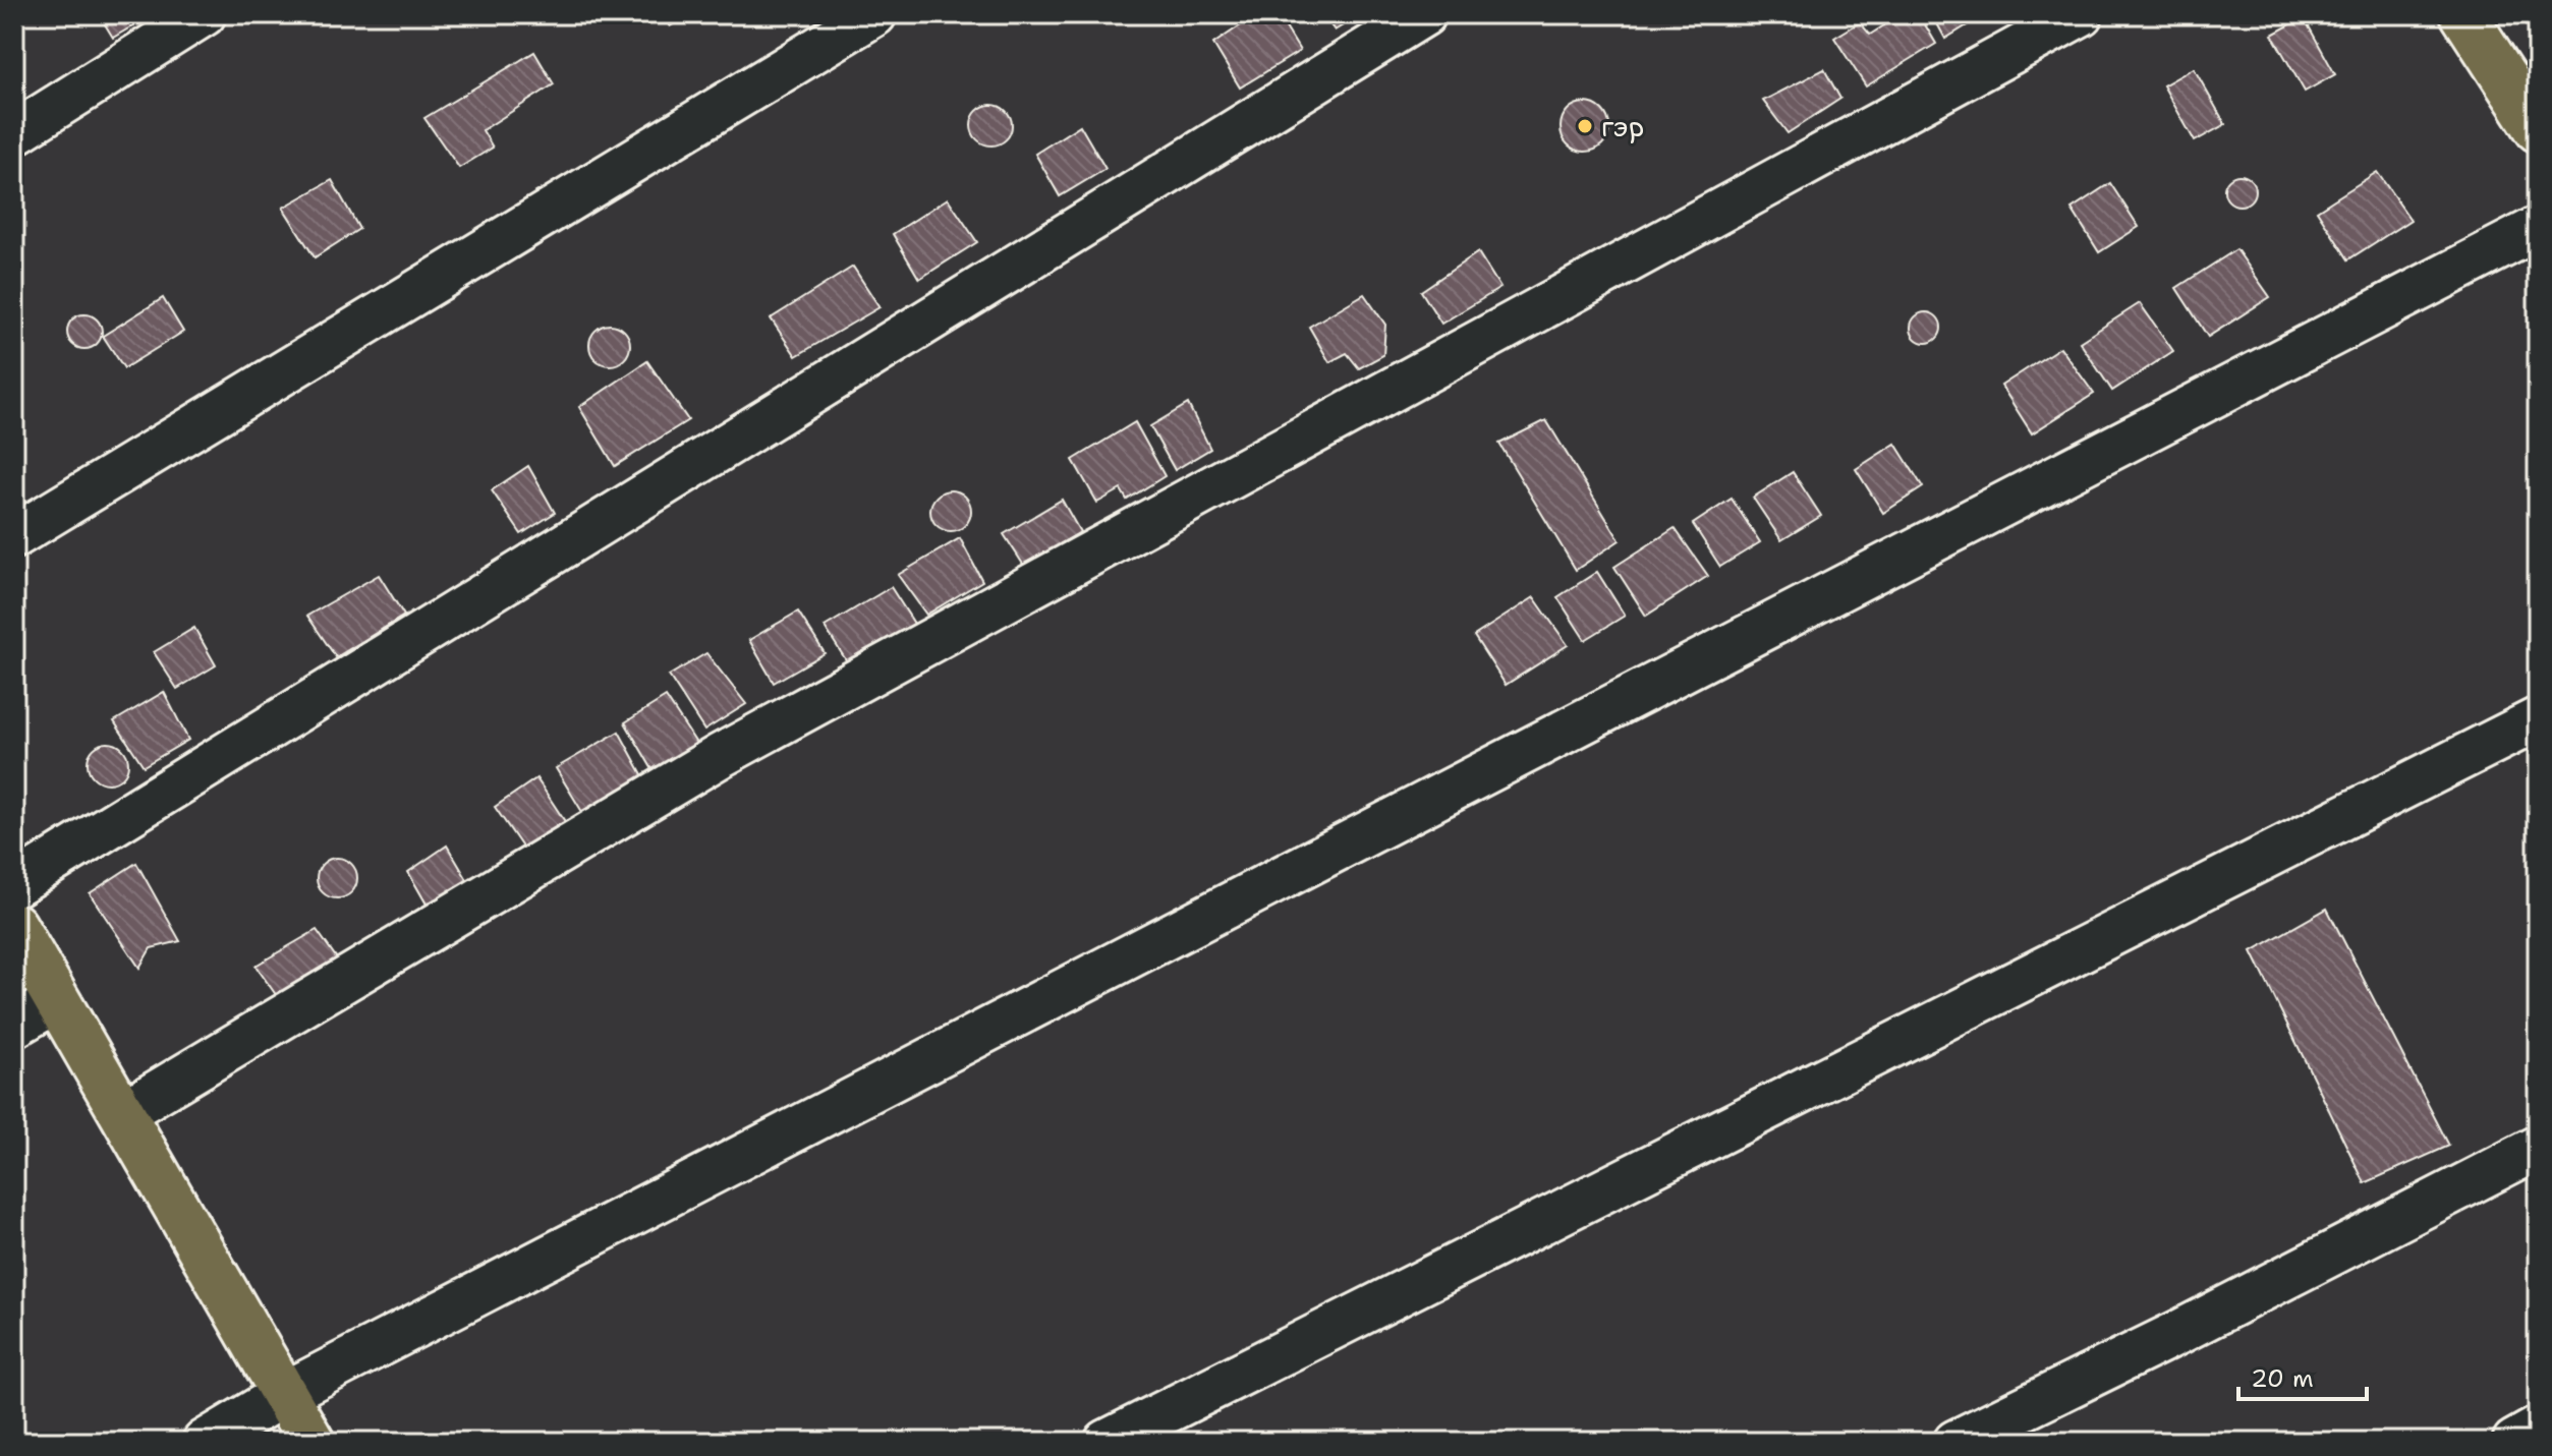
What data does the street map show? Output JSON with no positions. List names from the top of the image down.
{
  "places": ["гэр"],
  "scale_bar": "20 m"
}
